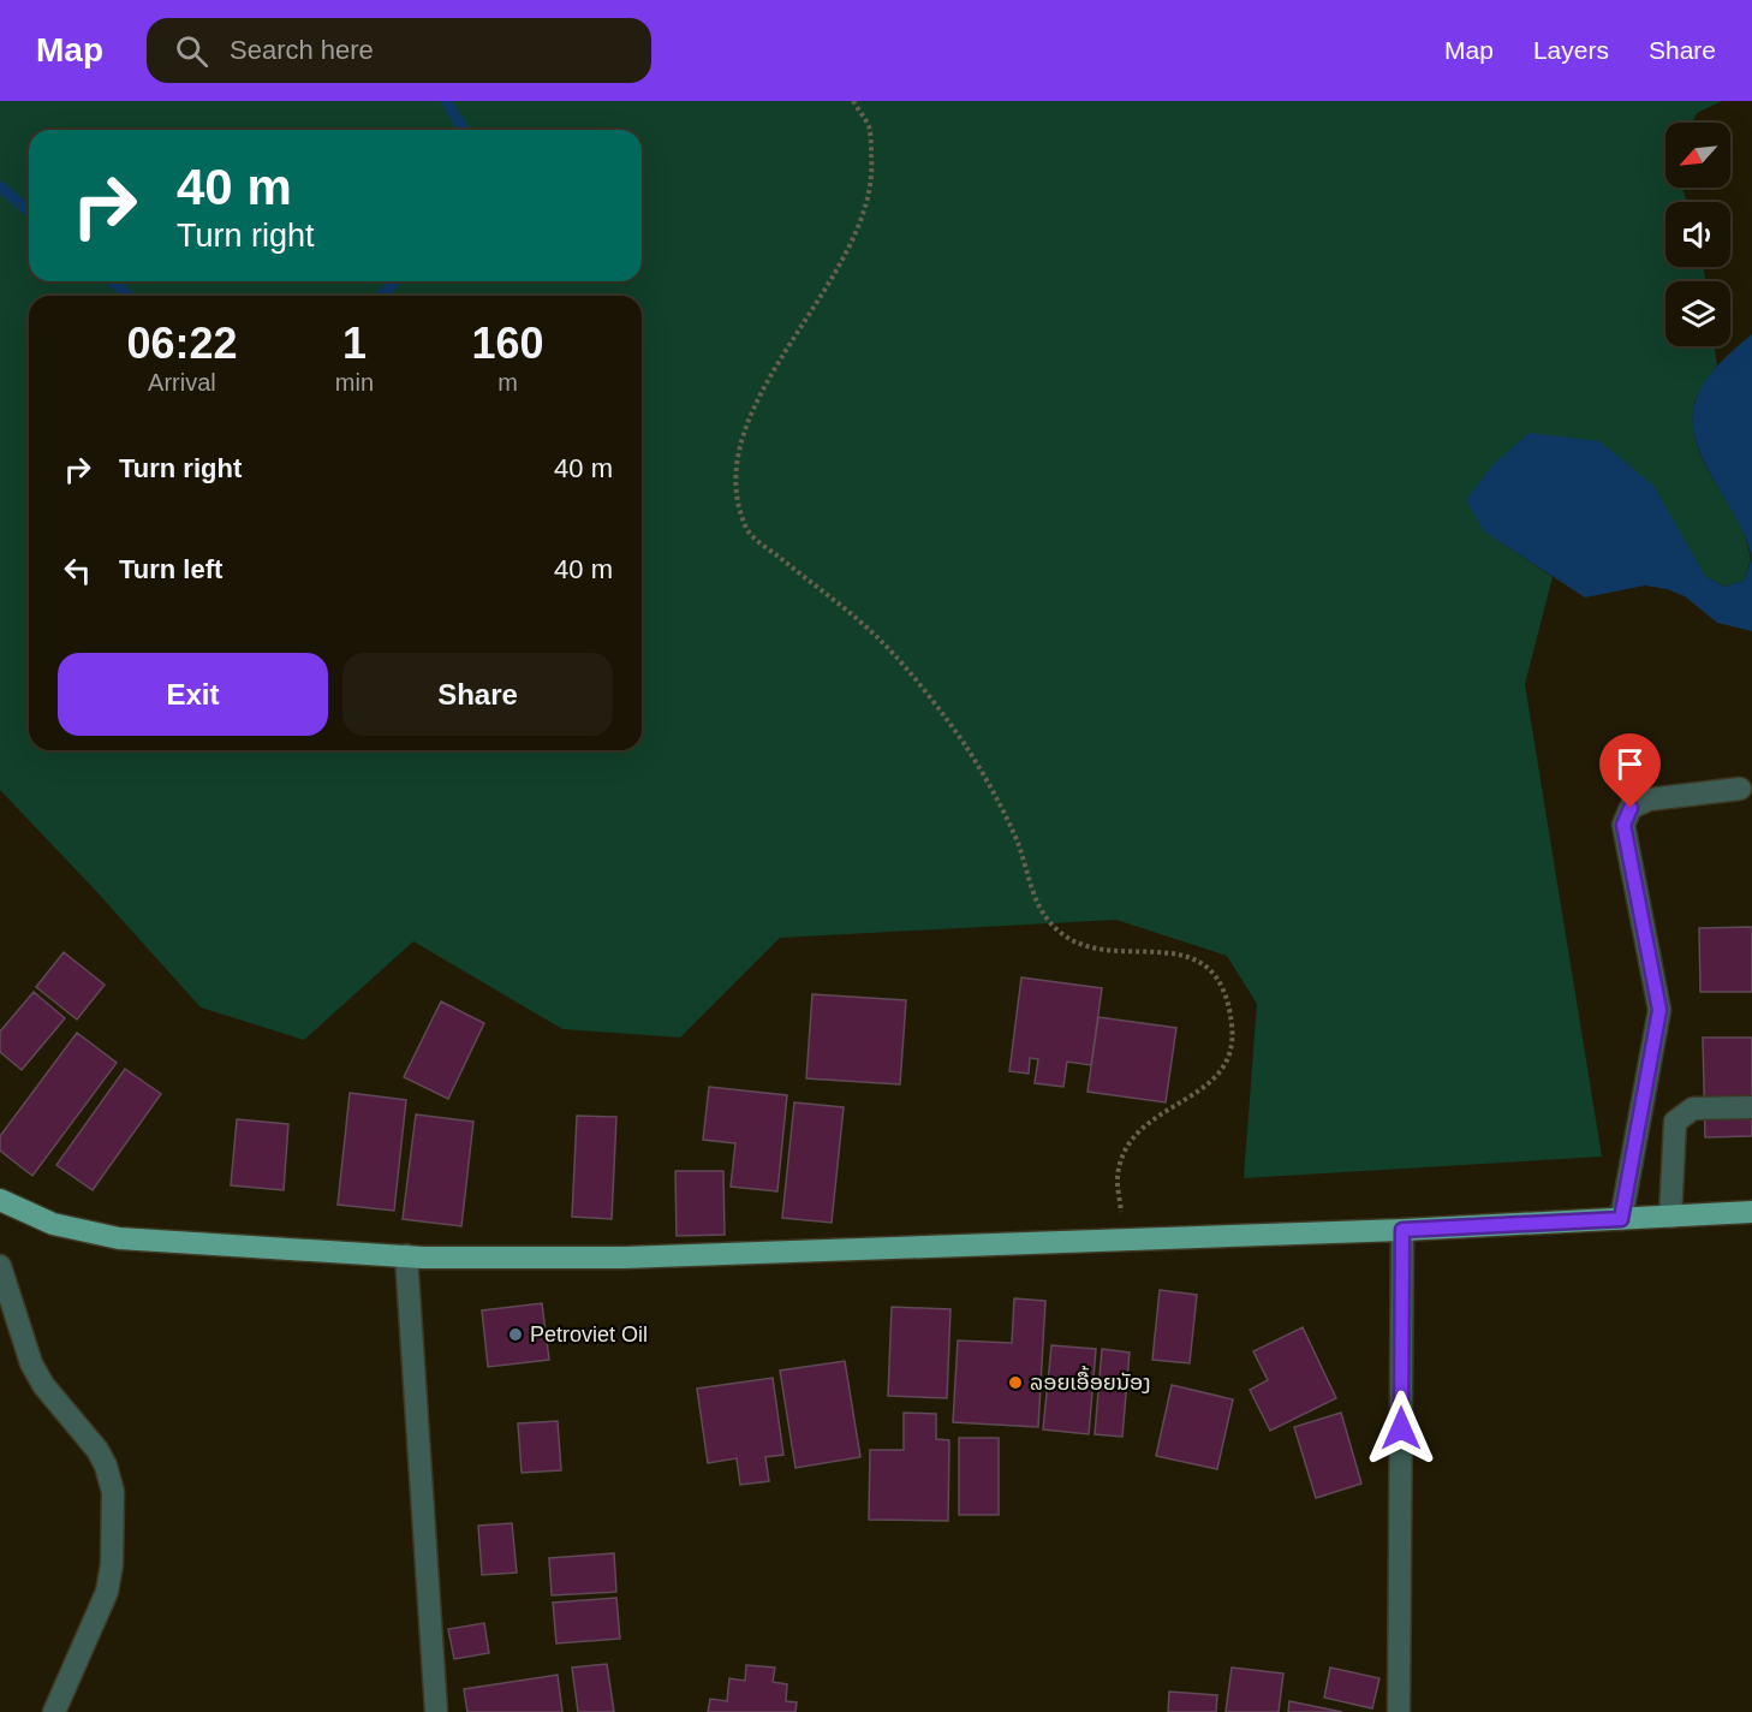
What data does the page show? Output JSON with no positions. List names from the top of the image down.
{
  "places": ["Petroviet Oil", "ລອຍເອື້ອຍນັອງ"],
  "north": "bottom left",
  "page": {
    "header": "Map",
    "search": "Search here",
    "nav": ["Map", "Layers", "Share"],
    "turn": ["40 m", "Turn right"],
    "eta": [
      "06:22",
      "Arrival",
      "1",
      "min",
      "160",
      "m"
    ],
    "list": [
      {
        "name": "Turn right",
        "value": "40 m"
      },
      {
        "name": "Turn left",
        "value": "40 m"
      }
    ],
    "buttons": ["Exit", "Share"]
  }
}
